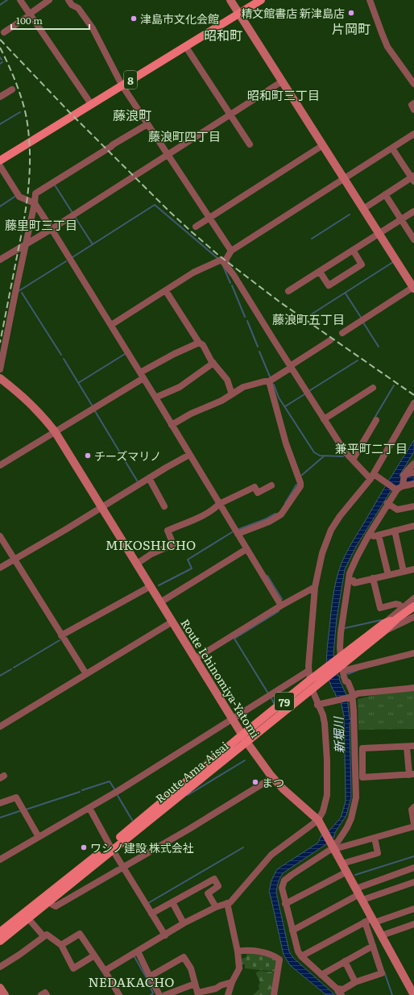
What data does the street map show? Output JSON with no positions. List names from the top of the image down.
{
  "streets": {
    "main road": [
      "8",
      "Route Ichinomiya-Yatomi",
      "79",
      "Route Ama-Aisai"
    ]
  },
  "crossings": [
    ["Route Ichinomiya-Yatomi", "Route Ama-Aisai"]
  ],
  "districts": [
    "片岡町",
    "昭和町",
    "昭和町三丁目",
    "藤浪町",
    "藤浪町四丁目",
    "藤里町三丁目",
    "藤浪町五丁目",
    "兼平町二丁目",
    "MIKOSHICHO",
    "NEDAKACHO"
  ],
  "water": ["新堀川"],
  "places": [
    "精文館書店 新津島店",
    "津島市文化会館",
    "チーズマリノ",
    "まつ",
    "ワシノ建設 株式会社"
  ],
  "scale_bar": "100 m"
}
